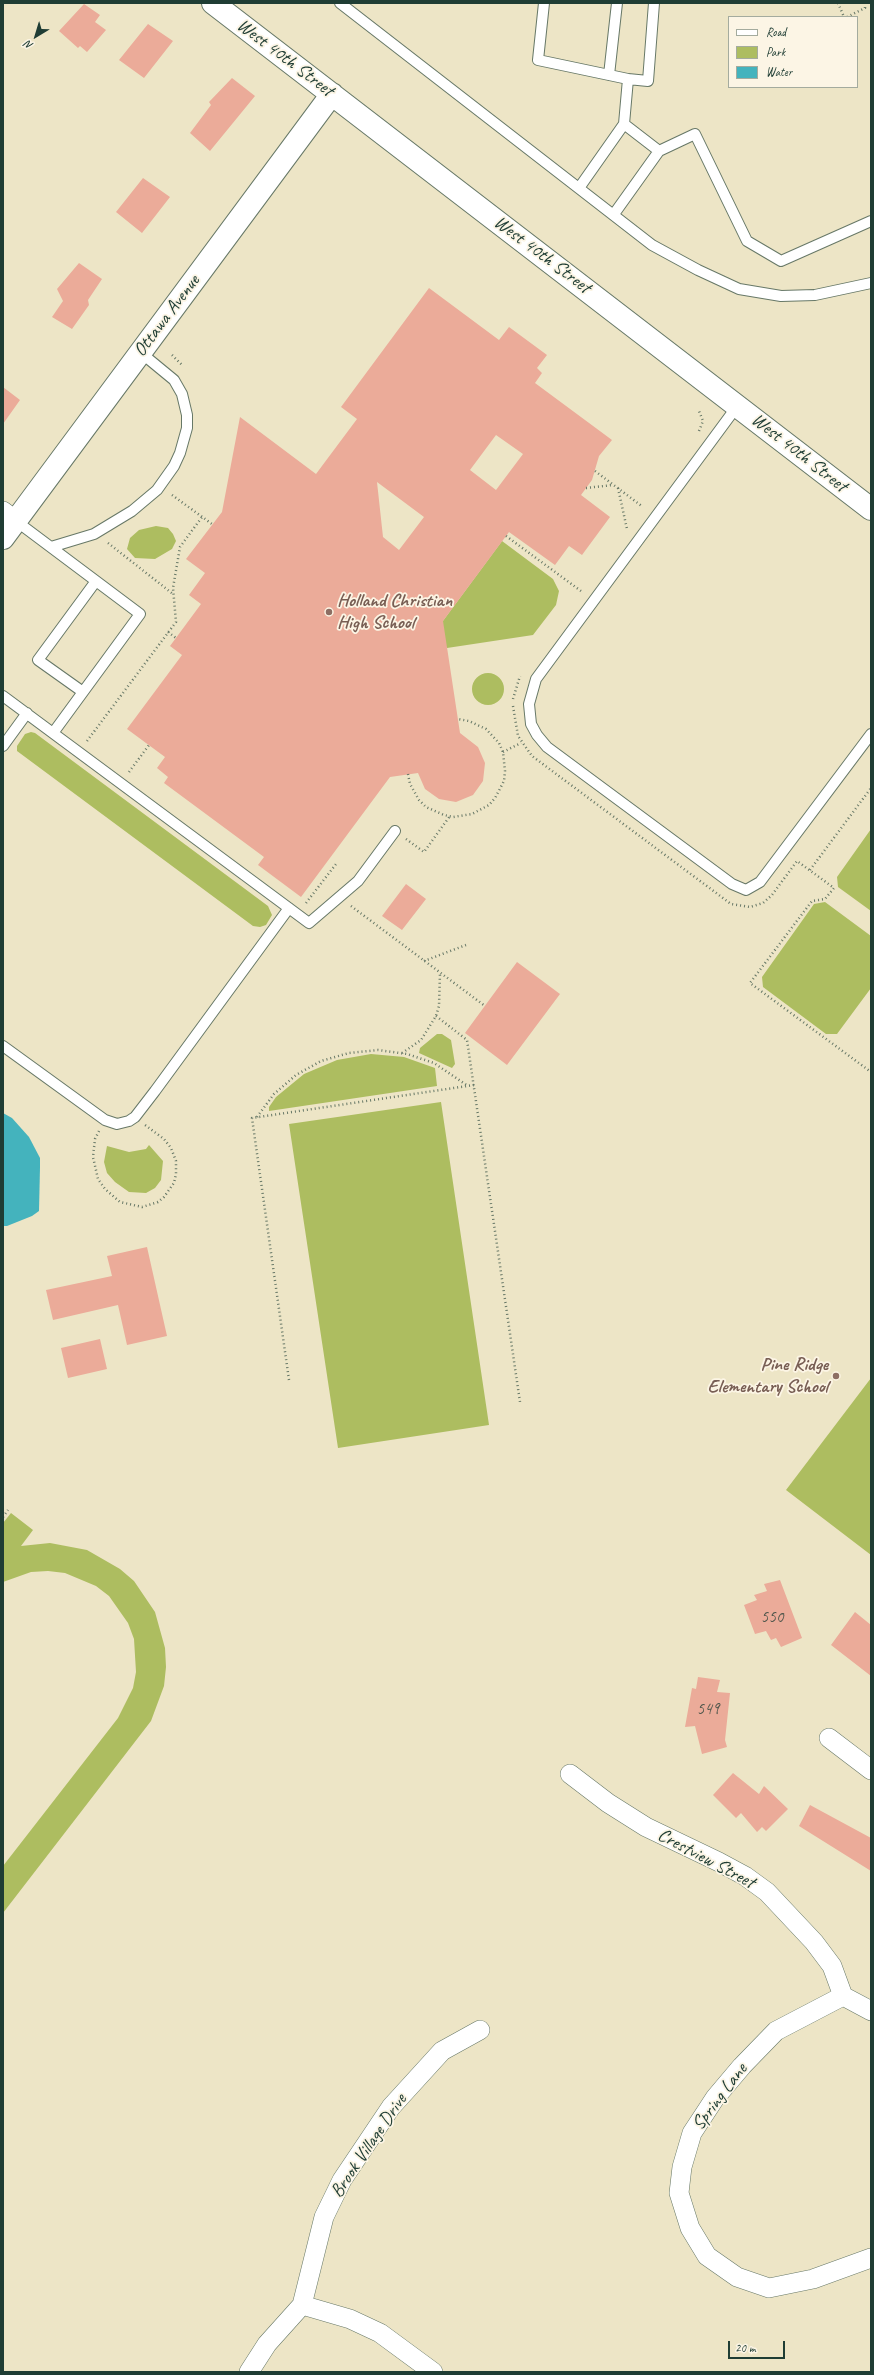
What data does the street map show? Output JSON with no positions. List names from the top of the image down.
{
  "streets": {
    "street": [
      "West 40th Street",
      "Ottawa Avenue",
      "Crestview Street",
      "Spring Lane",
      "Brook Village Drive"
    ]
  },
  "crossings": [
    ["West 40th Street", "Ottawa Avenue"],
    ["Crestview Street", "Spring Lane"]
  ],
  "places": ["Holland Christian High School", "Pine Ridge Elementary School"],
  "house_numbers": ["550", "549"],
  "legend": ["Road", "Park", "Water"],
  "scale_bar": "20 m",
  "north": "bottom left"
}
